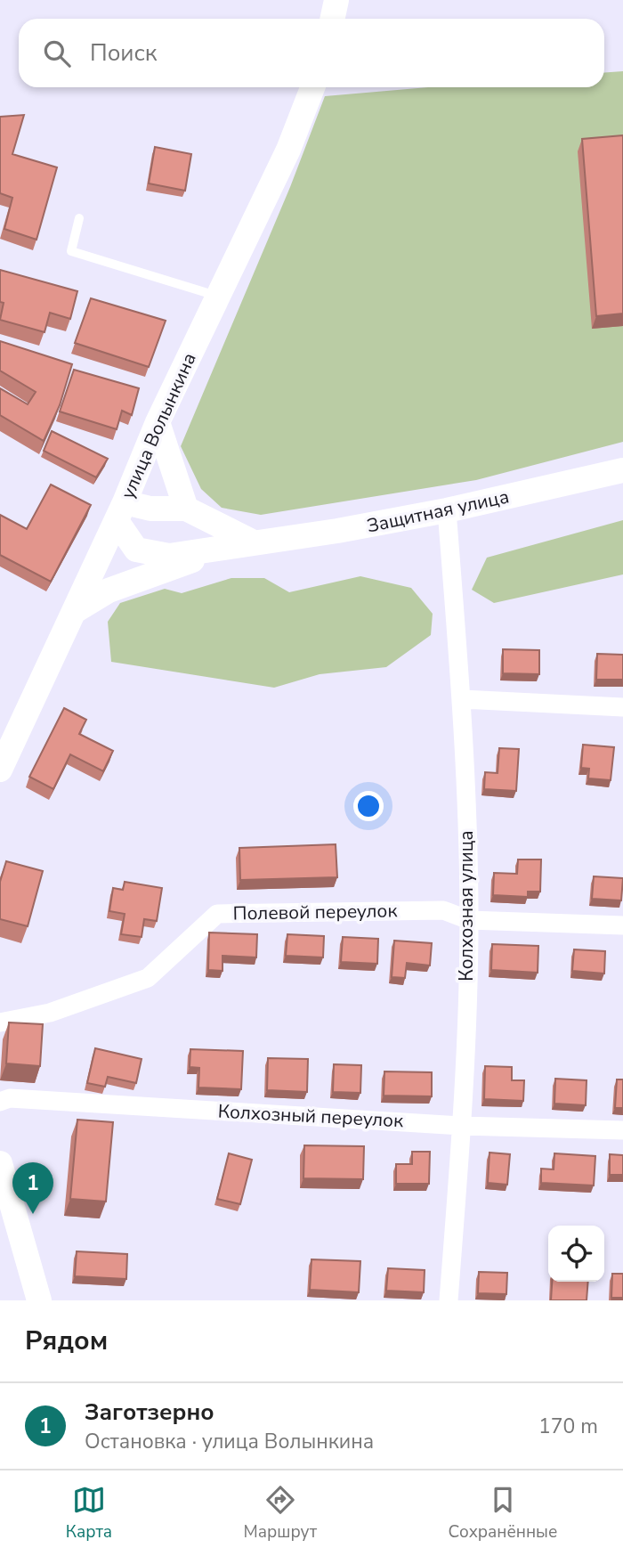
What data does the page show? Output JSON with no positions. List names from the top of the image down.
{
  "streets": {
    "street": [
      "улица Волынкина",
      "Защитная улица",
      "Колхозная улица",
      "Полевой переулок",
      "Колхозный переулок"
    ]
  },
  "crossings": [
    ["Защитная улица", "Колхозная улица"],
    ["Колхозная улица", "Полевой переулок"],
    ["Колхозная улица", "Колхозный переулок"]
  ],
  "page": {
    "search": "Поиск",
    "pins": "1",
    "heading": "Рядом",
    "list": [
      {
        "mark": "1",
        "name": "Заготзерно",
        "note": "Остановка · улица Волынкина",
        "value": "170 m"
      }
    ],
    "nav": ["Карта", "Маршрут", "Сохранённые"]
  }
}
